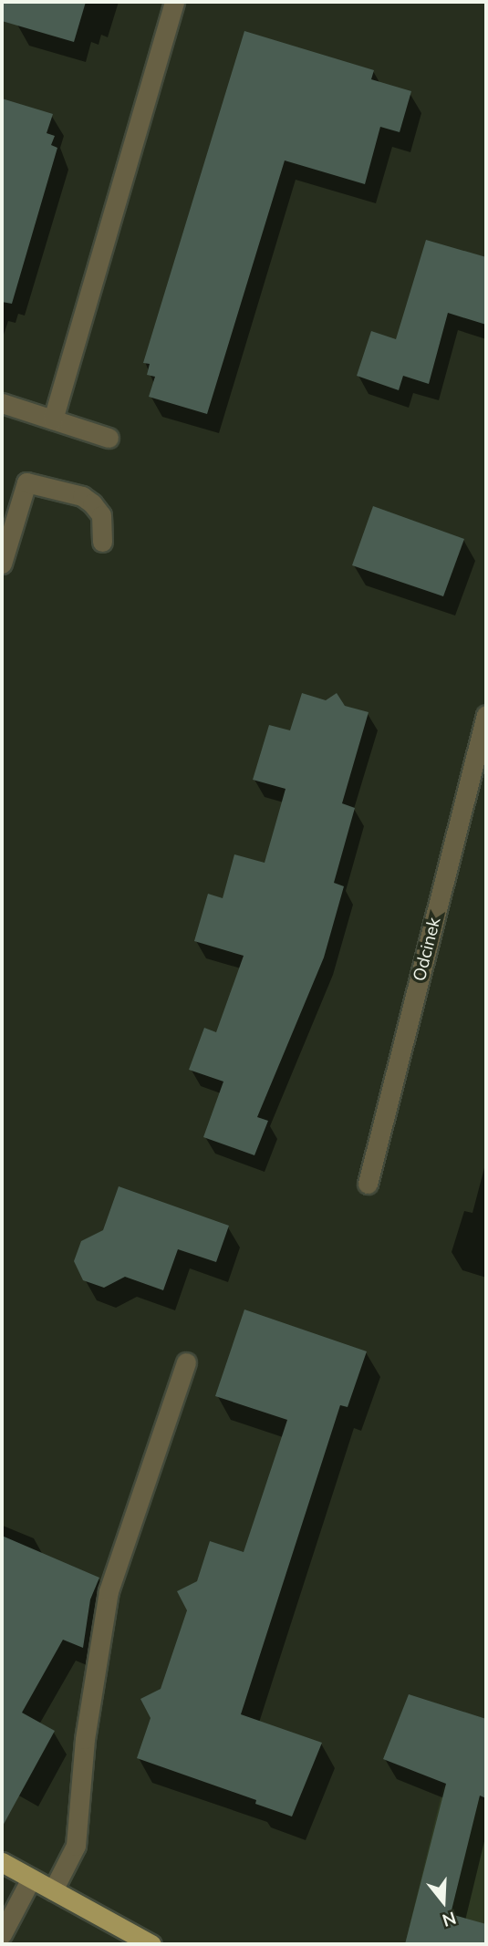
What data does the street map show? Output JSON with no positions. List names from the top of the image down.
{
  "streets": {
    "street": ["Odcinek"]
  },
  "north": "bottom"
}
